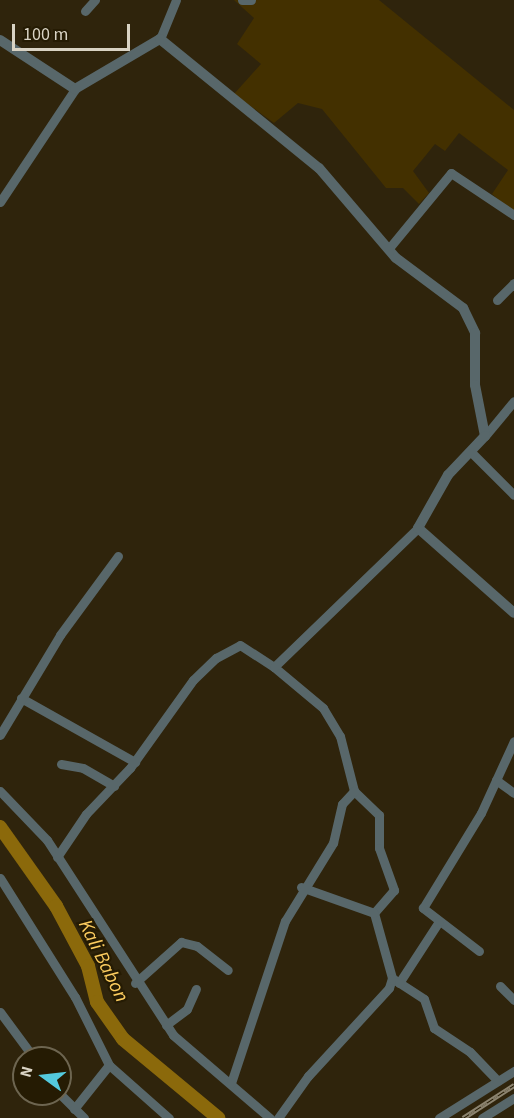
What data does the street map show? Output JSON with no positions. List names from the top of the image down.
{
  "water": ["Kali Babon"],
  "scale_bar": "100 m",
  "north": "left"
}
